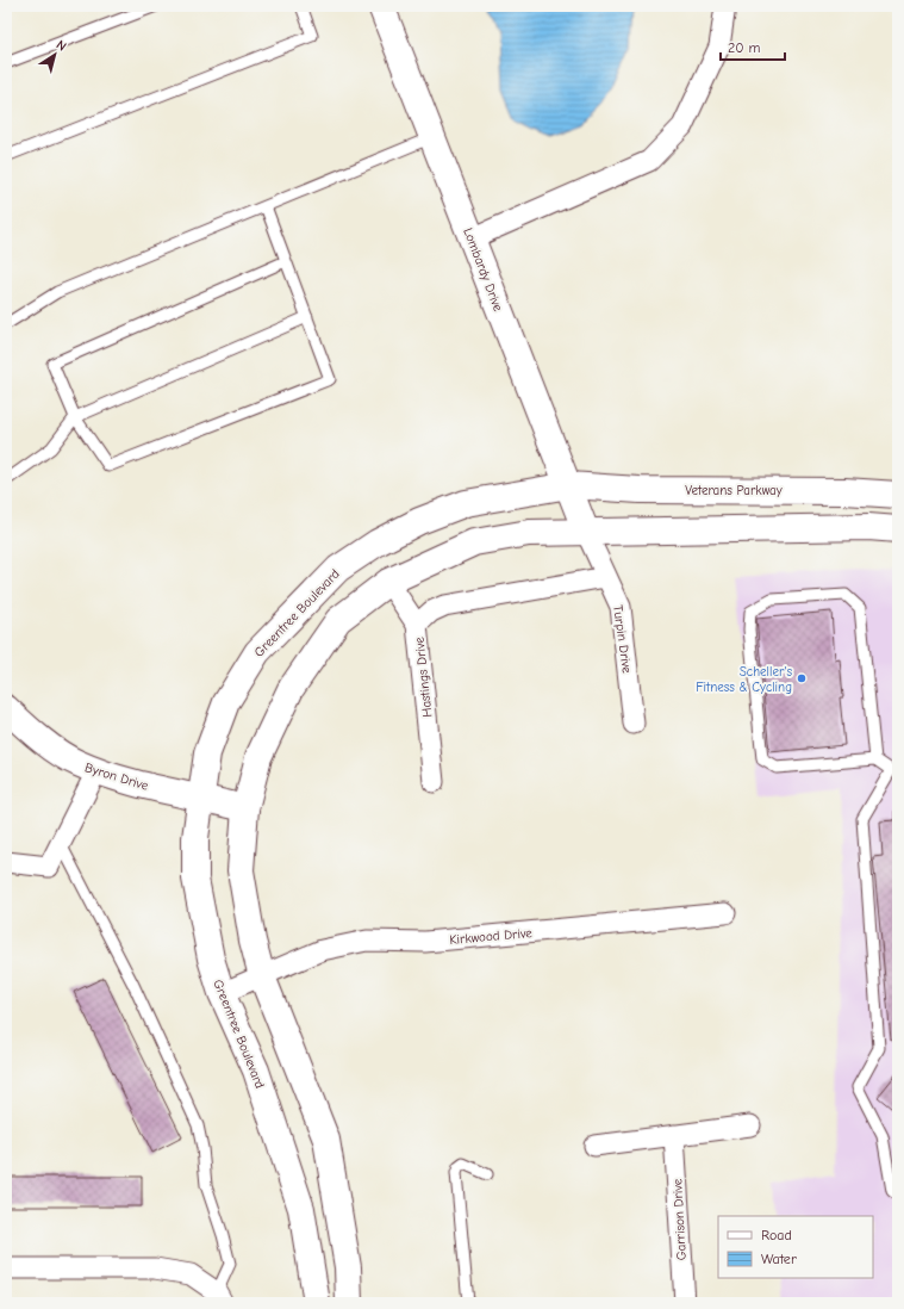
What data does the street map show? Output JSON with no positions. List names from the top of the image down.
{
  "streets": {
    "main road": [
      "Lombardy Drive",
      "Veterans Parkway",
      "Greentree Boulevard",
      "Byron Drive"
    ],
    "street": [
      "Turpin Drive",
      "Hastings Drive",
      "Kirkwood Drive",
      "Garrison Drive"
    ]
  },
  "crossings": [
    ["Lombardy Drive", "Veterans Parkway"],
    ["Lombardy Drive", "Greentree Boulevard"],
    ["Lombardy Drive", "Turpin Drive"],
    ["Veterans Parkway", "Greentree Boulevard"],
    ["Greentree Boulevard", "Byron Drive"],
    ["Greentree Boulevard", "Kirkwood Drive"]
  ],
  "places": ["Scheller's Fitness & Cycling"],
  "legend": ["Road", "Water"],
  "scale_bar": "20 m",
  "north": "top right"
}
